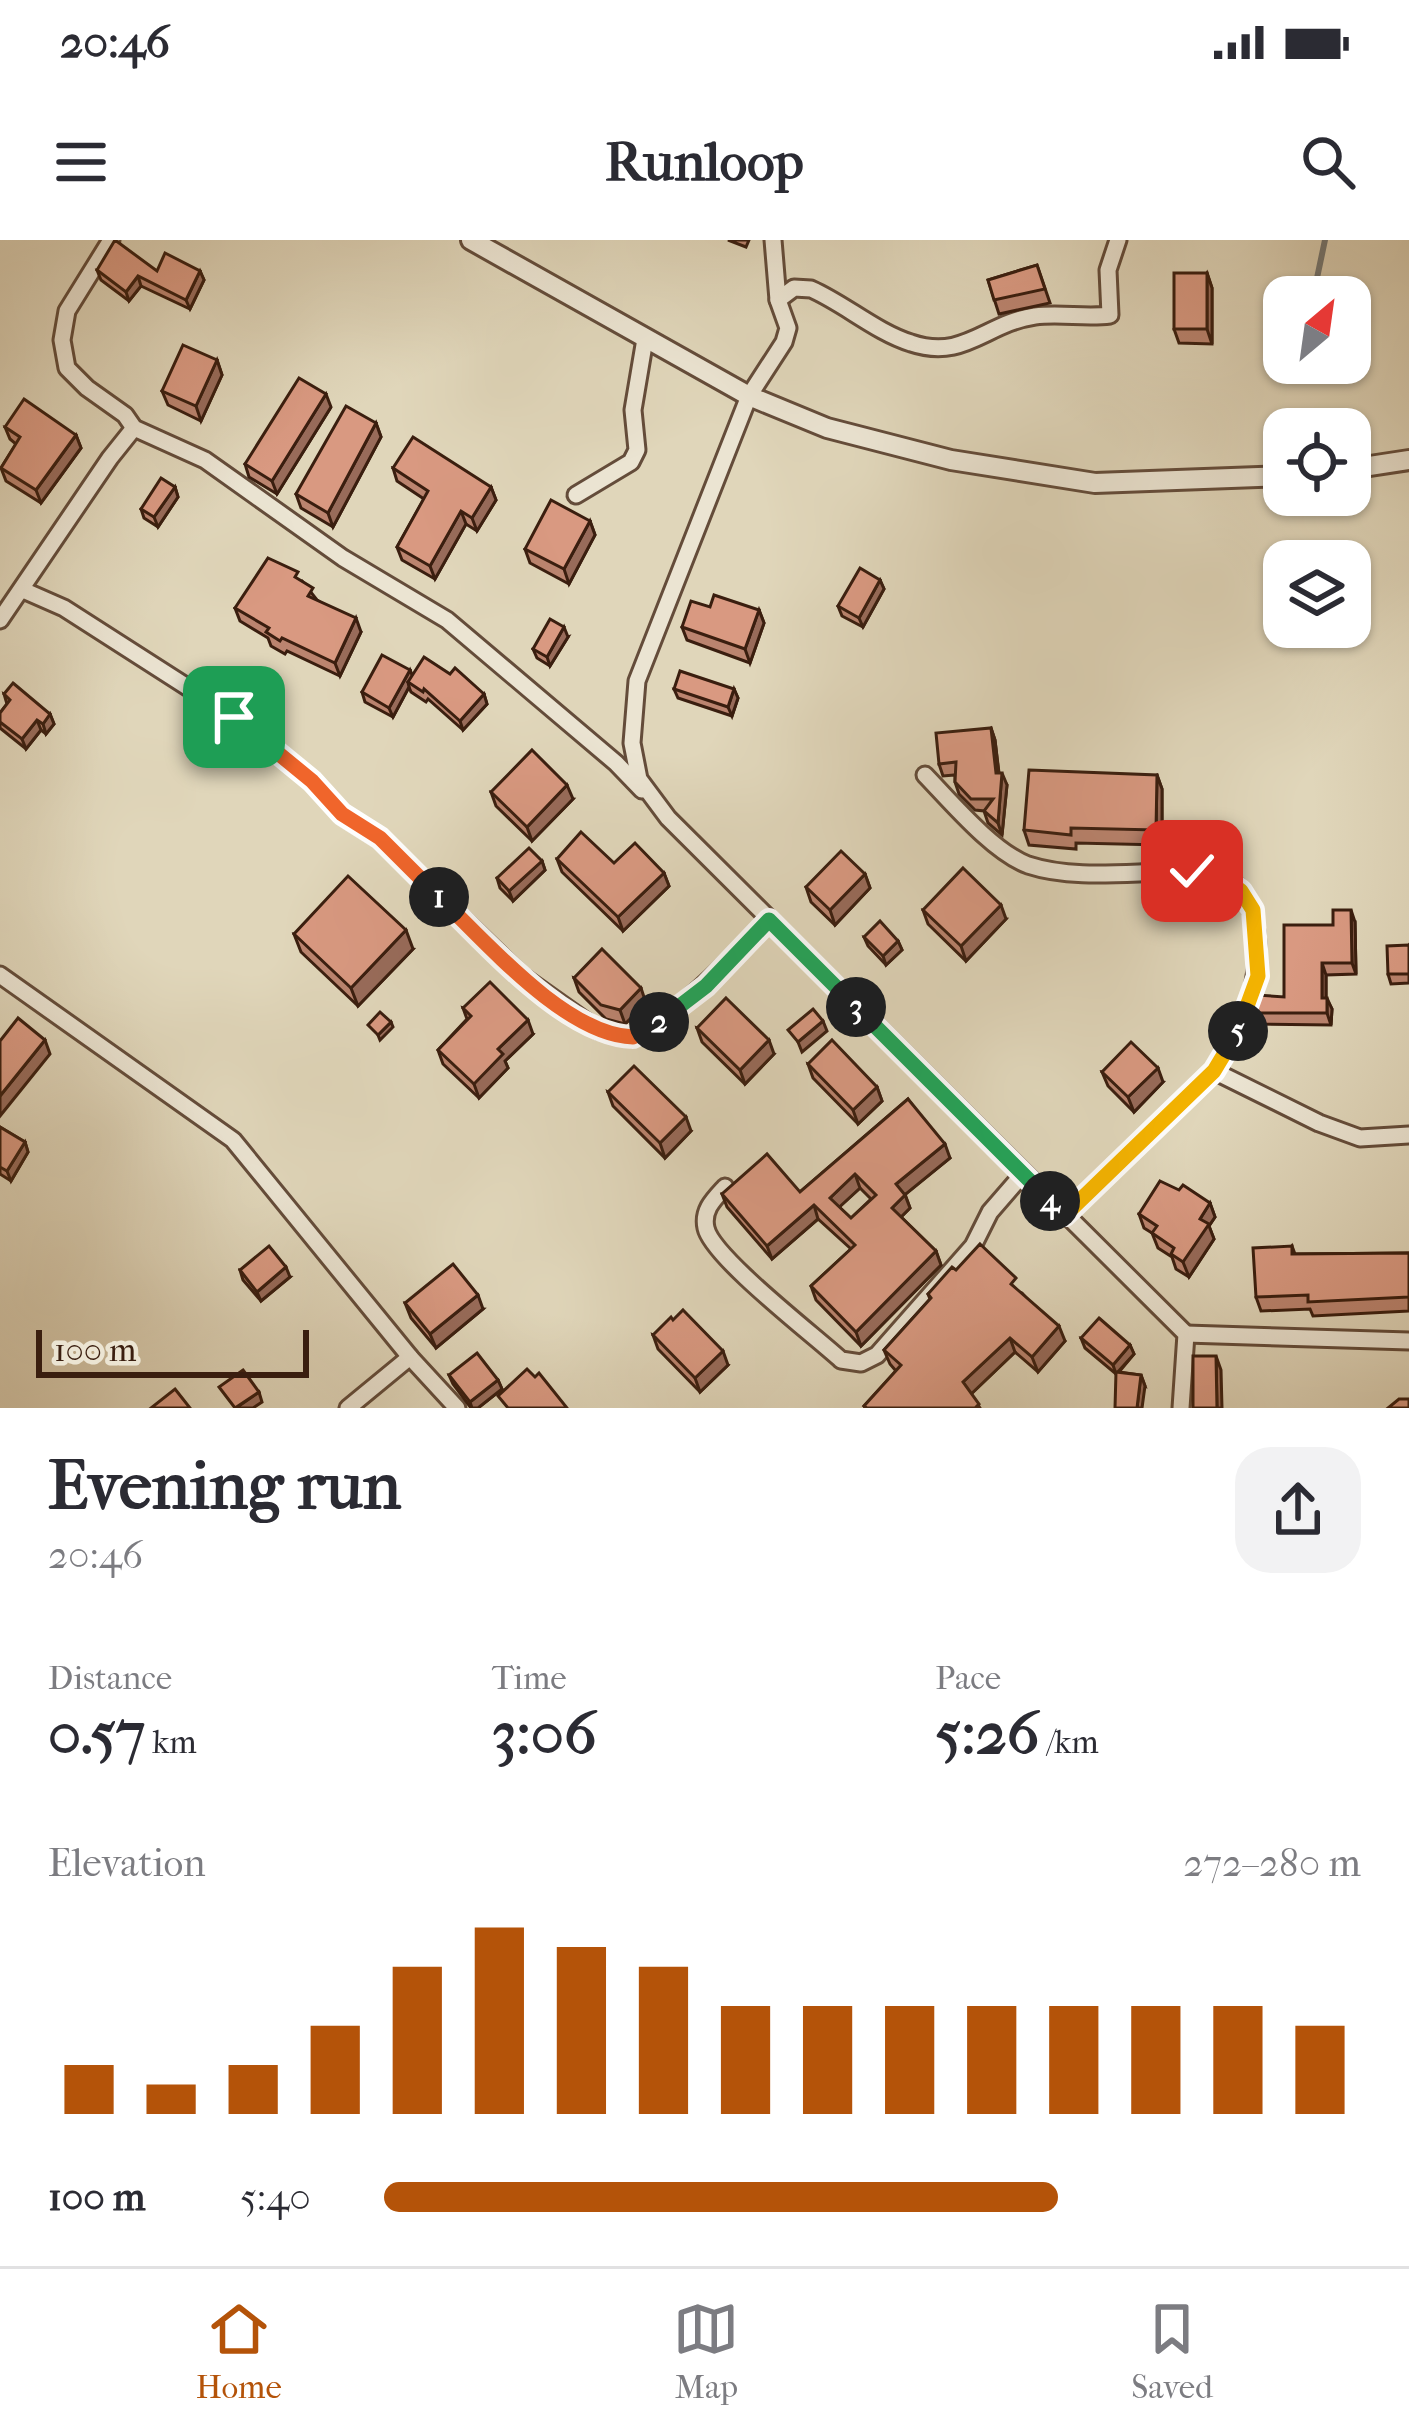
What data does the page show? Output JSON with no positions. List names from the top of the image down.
{
  "scale_bar": "100 m",
  "north": "top right",
  "page": {
    "status": "20:46",
    "header": "Runloop",
    "pins": [
      "1",
      "3",
      "2",
      "5",
      "4"
    ],
    "scale": "100 m",
    "heading": ["Evening run", "20:46"],
    "stats": [
      ["Distance", "0.57 km"],
      ["Time", "3:06"],
      ["Pace", "5:26 /km"]
    ],
    "chart": ["Elevation", "272–280 m"],
    "list": [
      {
        "name": "100 m",
        "note": "5:40"
      }
    ],
    "tabs": ["Home", "Map", "Saved"]
  }
}
